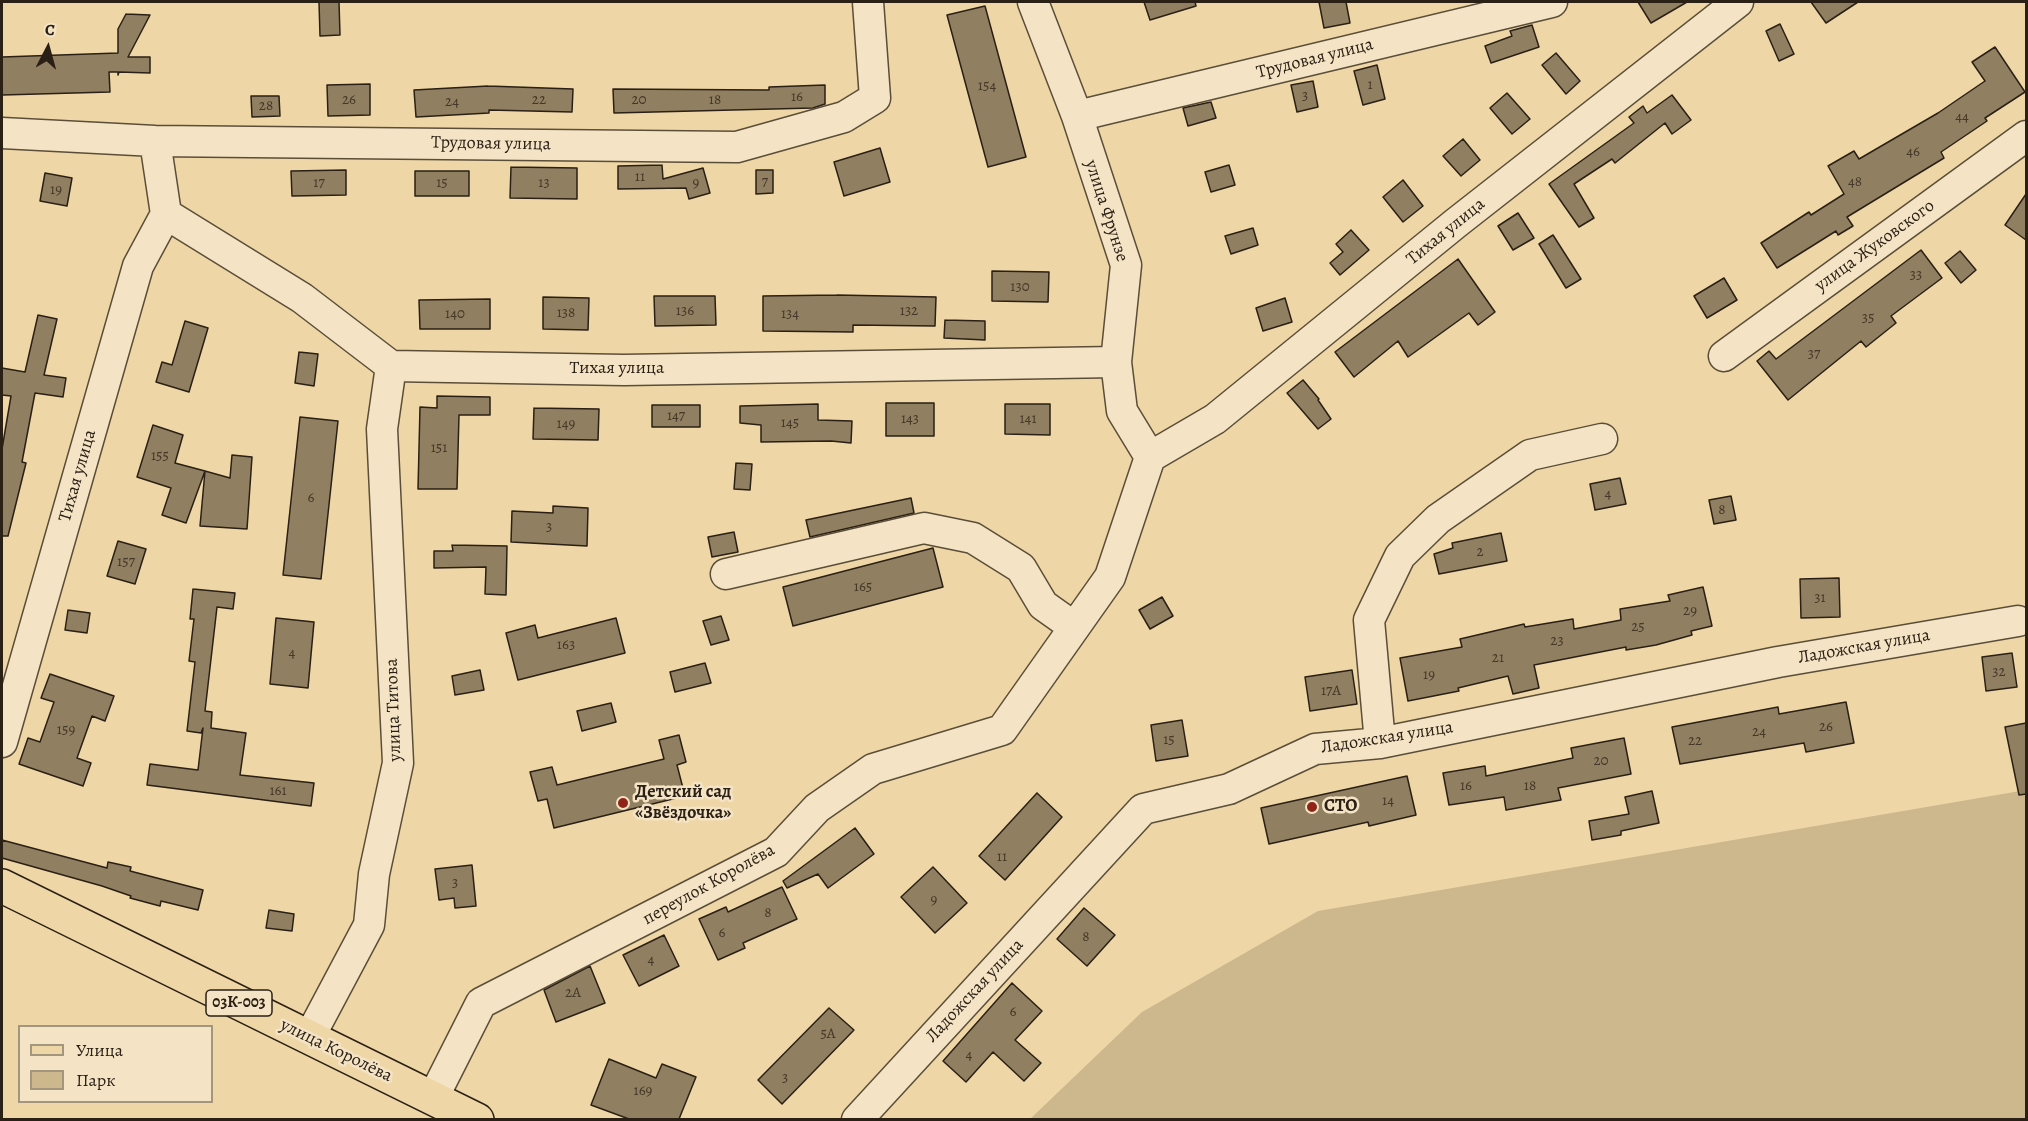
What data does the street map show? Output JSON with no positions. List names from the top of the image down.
{
  "streets": {
    "main road": ["03К-003", "улица Королёва"],
    "street": [
      "Трудовая улица",
      "улица Фрунзе",
      "Тихая улица",
      "улица Жуковского",
      "Ладожская улица",
      "улица Титова",
      "переулок Королёва"
    ]
  },
  "crossings": [
    ["Трудовая улица", "улица Фрунзе"],
    ["улица Фрунзе", "Тихая улица"],
    ["улица Фрунзе", "переулок Королёва"],
    ["Тихая улица", "улица Титова"],
    ["Тихая улица", "переулок Королёва"],
    ["улица Титова", "улица Королёва"],
    ["переулок Королёва", "улица Королёва"]
  ],
  "places": ["Детский сад «Звёздочка»", "СТО"],
  "house_numbers": [
    "1",
    "154",
    "3",
    "16",
    "26",
    "22",
    "20",
    "18",
    "24",
    "28",
    "44",
    "46",
    "11",
    "7",
    "48",
    "17",
    "15",
    "13",
    "9",
    "19",
    "33",
    "130",
    "136",
    "132",
    "138",
    "140",
    "134",
    "35",
    "37",
    "147",
    "143",
    "141",
    "145",
    "149",
    "151",
    "155",
    "4",
    "6",
    "8",
    "3",
    "2",
    "157",
    "165",
    "31",
    "29",
    "25",
    "23",
    "163",
    "4",
    "21",
    "32",
    "19",
    "17А",
    "26",
    "159",
    "24",
    "15",
    "22",
    "20",
    "16",
    "18",
    "161",
    "14",
    "11",
    "3",
    "9",
    "8",
    "6",
    "8",
    "4",
    "2А",
    "6",
    "5А",
    "4",
    "3",
    "169"
  ],
  "legend": ["Улица", "Парк"],
  "north": "top"
}
